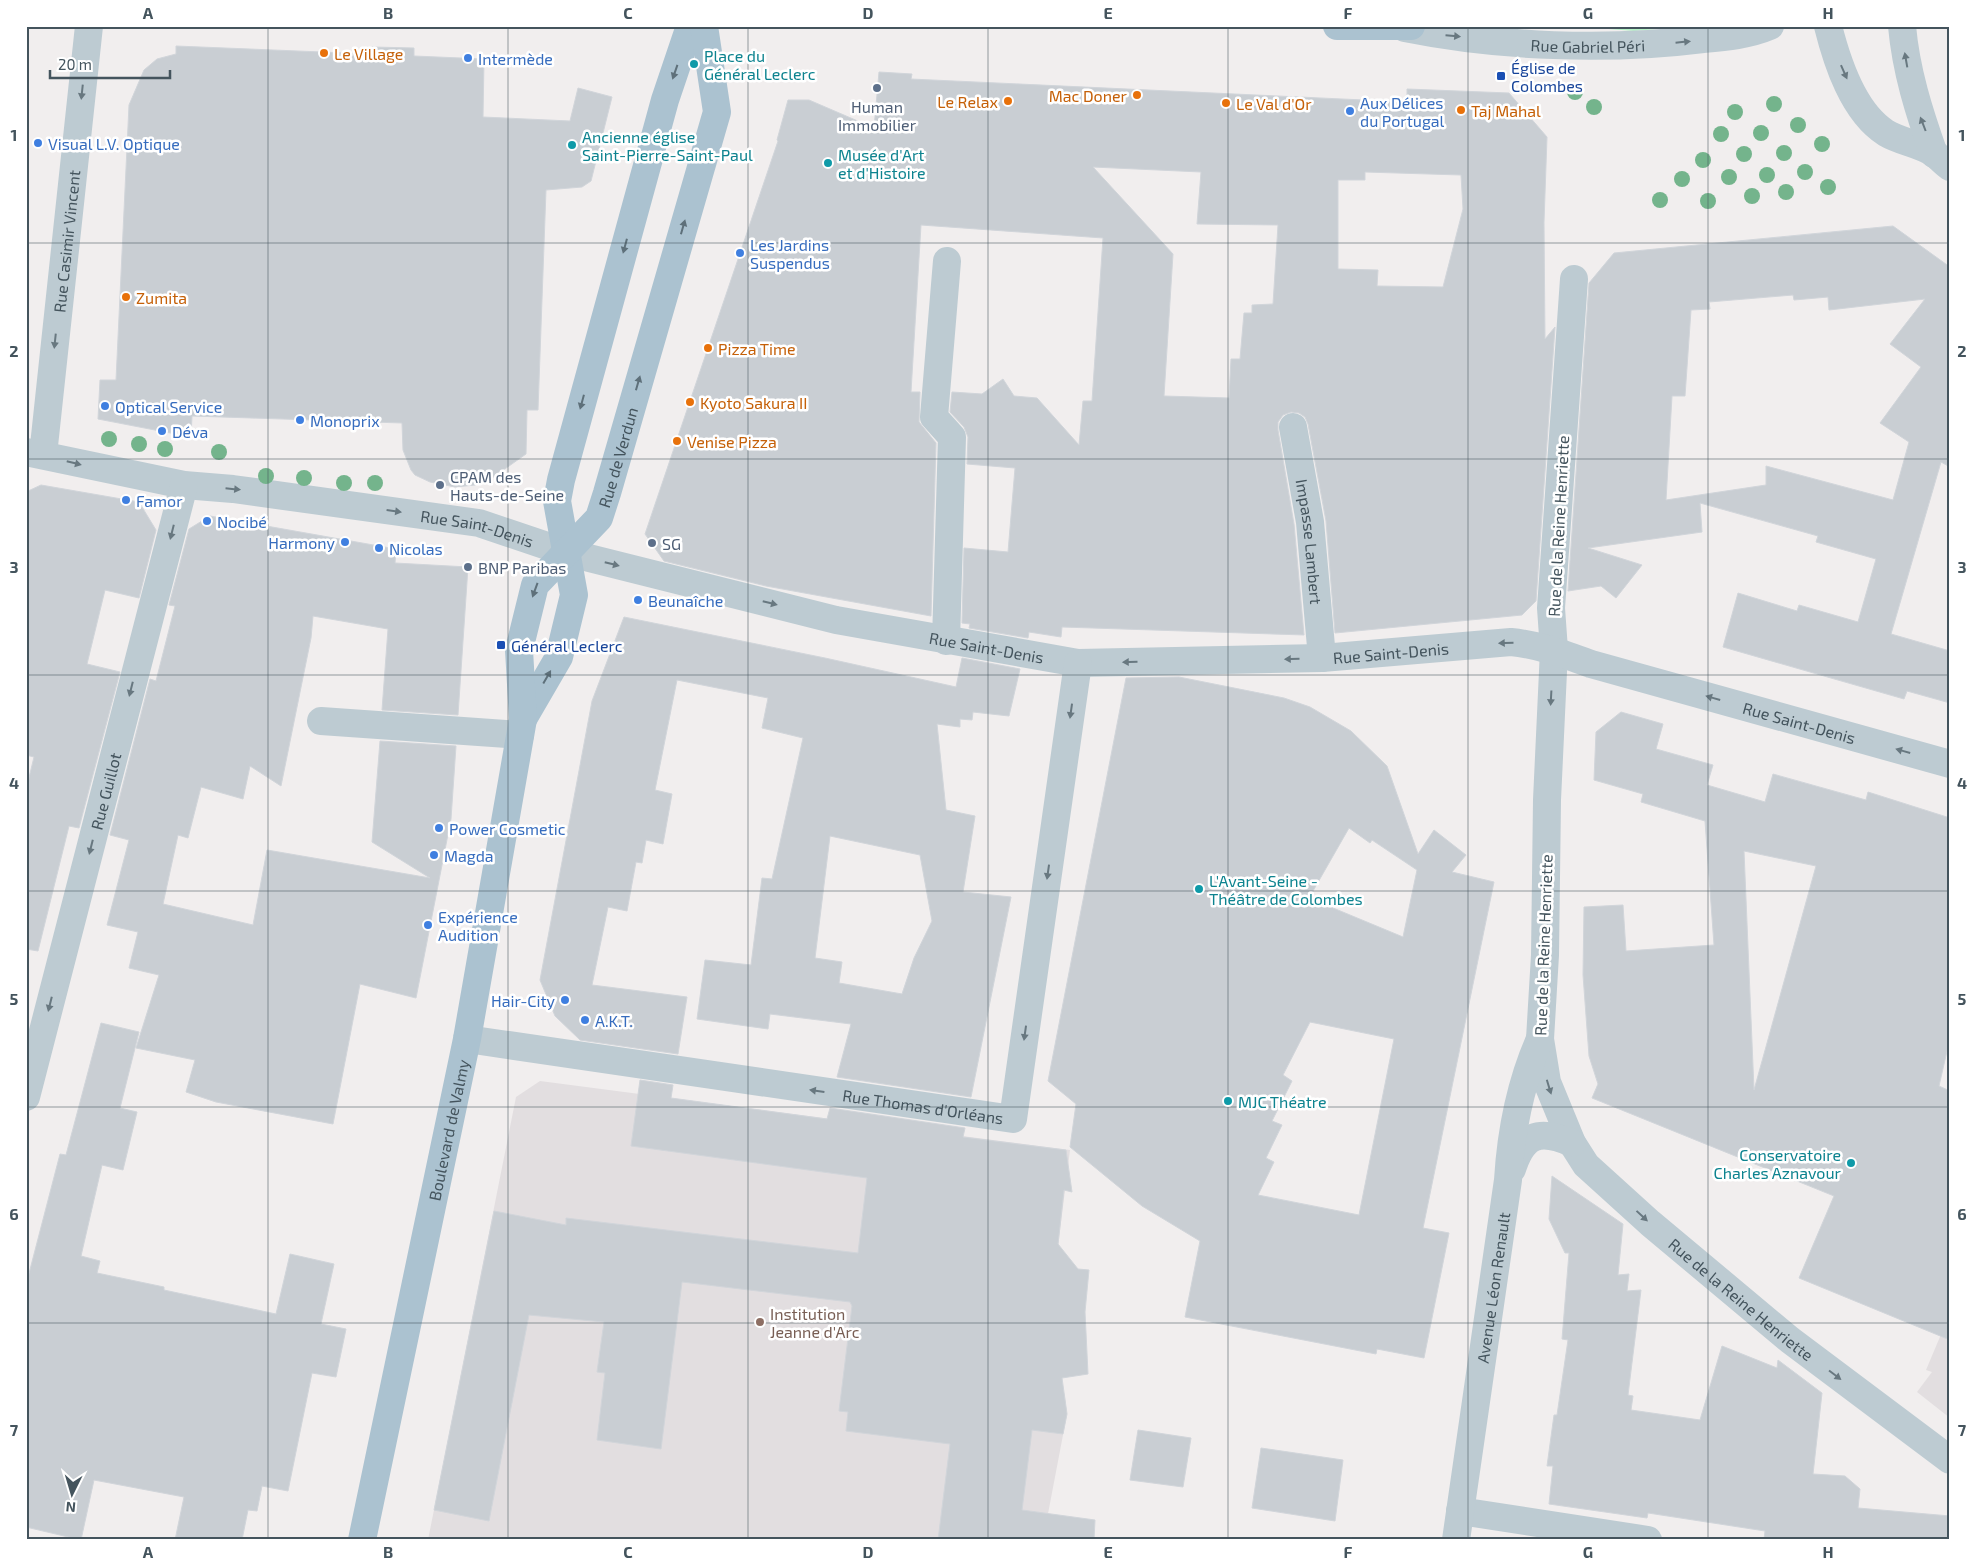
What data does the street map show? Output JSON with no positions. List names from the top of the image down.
{
  "streets": {
    "main road": ["Rue Gabriel Péri", "Rue de Verdun", "Boulevard de Valmy"],
    "street": [
      "Rue Casimir Vincent",
      "Rue de la Reine Henriette",
      "Rue Saint-Denis",
      "Impasse Lambert",
      "Rue Guillot",
      "Rue Thomas d'Orléans",
      "Avenue Léon Renault"
    ]
  },
  "crossings": [
    ["Rue Casimir Vincent", "Rue Saint-Denis"],
    ["Rue de Verdun", "Rue Saint-Denis"],
    ["Rue de Verdun", "Boulevard de Valmy"],
    ["Rue de la Reine Henriette", "Rue Saint-Denis"],
    ["Rue de la Reine Henriette", "Avenue Léon Renault"],
    ["Rue Saint-Denis", "Impasse Lambert"],
    ["Rue Saint-Denis", "Rue Guillot"],
    ["Rue Saint-Denis", "Rue Thomas d'Orléans"],
    ["Rue Saint-Denis", "Boulevard de Valmy"],
    ["Rue Thomas d'Orléans", "Boulevard de Valmy"]
  ],
  "one_way": [
    "Rue Gabriel Péri",
    "Rue Casimir Vincent",
    "Rue de la Reine Henriette",
    "Rue Guillot"
  ],
  "places": {
    "other": [
      "Le Village",
      "Intermède",
      "Place du Général Leclerc",
      "Human Immobilier",
      "Mac Doner",
      "Le Relax",
      "Le Val d'Or",
      "Taj Mahal",
      "Aux Délices du Portugal",
      "Visual L.V. Optique",
      "Ancienne église Saint-Pierre-Saint-Paul",
      "Musée d'Art et d'Histoire",
      "Les Jardins Suspendus",
      "Zumita",
      "Pizza Time",
      "Kyoto Sakura II",
      "Optical Service",
      "Monoprix",
      "Déva",
      "Venise Pizza",
      "CPAM des Hauts-de-Seine",
      "Famor",
      "Nocibé",
      "Harmony",
      "SG",
      "Nicolas",
      "BNP Paribas",
      "Beunaîche",
      "Power Cosmetic",
      "Magda",
      "L'Avant-Seine - Théâtre de Colombes",
      "Expérience Audition",
      "Hair-City",
      "A.K.T.",
      "MJC Théatre",
      "Conservatoire Charles Aznavour",
      "Institution Jeanne d'Arc"
    ],
    "transit": ["Église de Colombes", "Général Leclerc"]
  },
  "scale_bar": "20 m",
  "north": "bottom",
  "grid": {
    "columns": [
      "A",
      "B",
      "C",
      "D",
      "E",
      "F",
      "G",
      "H"
    ],
    "rows": [
      "1",
      "2",
      "3",
      "4",
      "5",
      "6",
      "7"
    ]
  }
}
